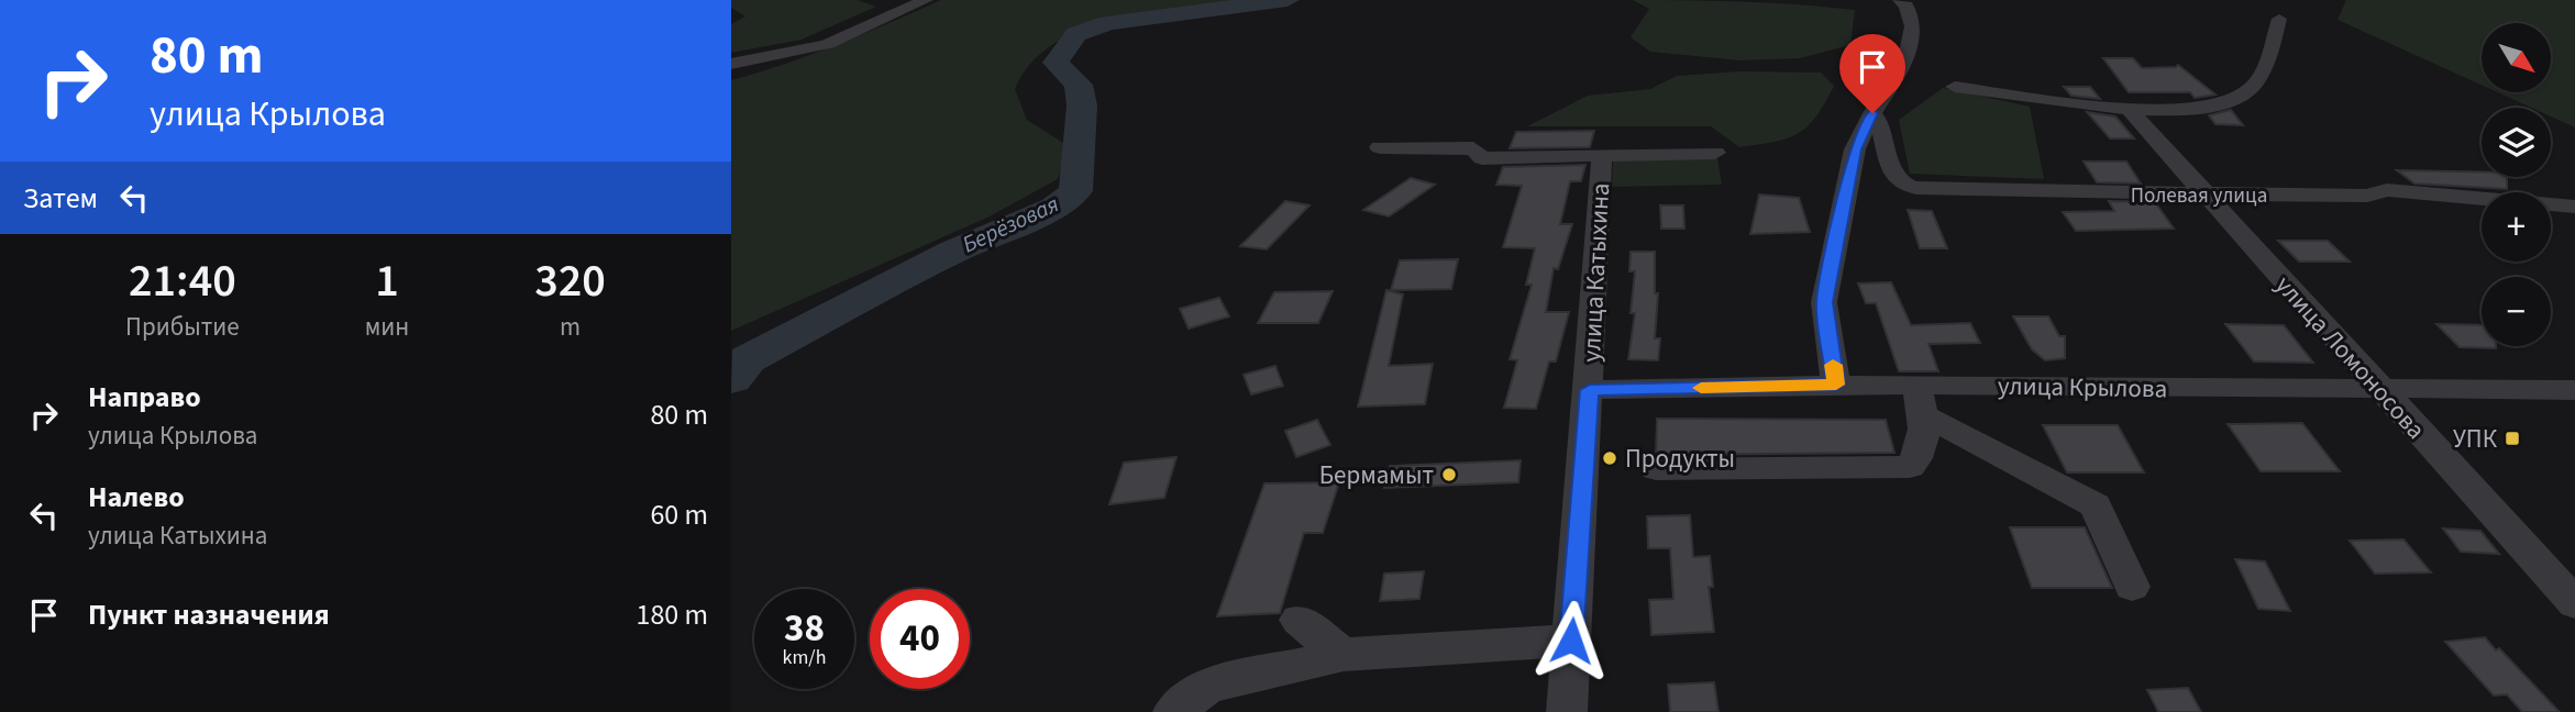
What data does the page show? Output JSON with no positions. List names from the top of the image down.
{
  "streets": {
    "street": [
      "Полевая улица",
      "улица Катыхина",
      "улица Ломоносова",
      "улица Крылова"
    ]
  },
  "crossings": [
    ["Полевая улица", "улица Ломоносова"],
    ["улица Катыхина", "улица Крылова"],
    ["улица Ломоносова", "улица Крылова"]
  ],
  "water": ["Берёзовая"],
  "places": {
    "transit": ["УПК"],
    "other": ["Продукты", "Бермамыт"]
  },
  "north": "bottom right",
  "page": {
    "turn": ["80 m", "улица Крылова"],
    "map_buttons": ["+", "−"],
    "then": "Затем",
    "eta": [
      "21:40",
      "Прибытие",
      "1",
      "мин",
      "320",
      "m"
    ],
    "list": [
      {
        "name": "Направо",
        "note": "улица Крылова",
        "value": "80 m"
      },
      {
        "name": "Налево",
        "note": "улица Катыхина",
        "value": "60 m"
      },
      {
        "name": "Пункт назначения",
        "value": "180 m"
      }
    ],
    "speed": "38 km/h",
    "limit": "40"
  }
}
